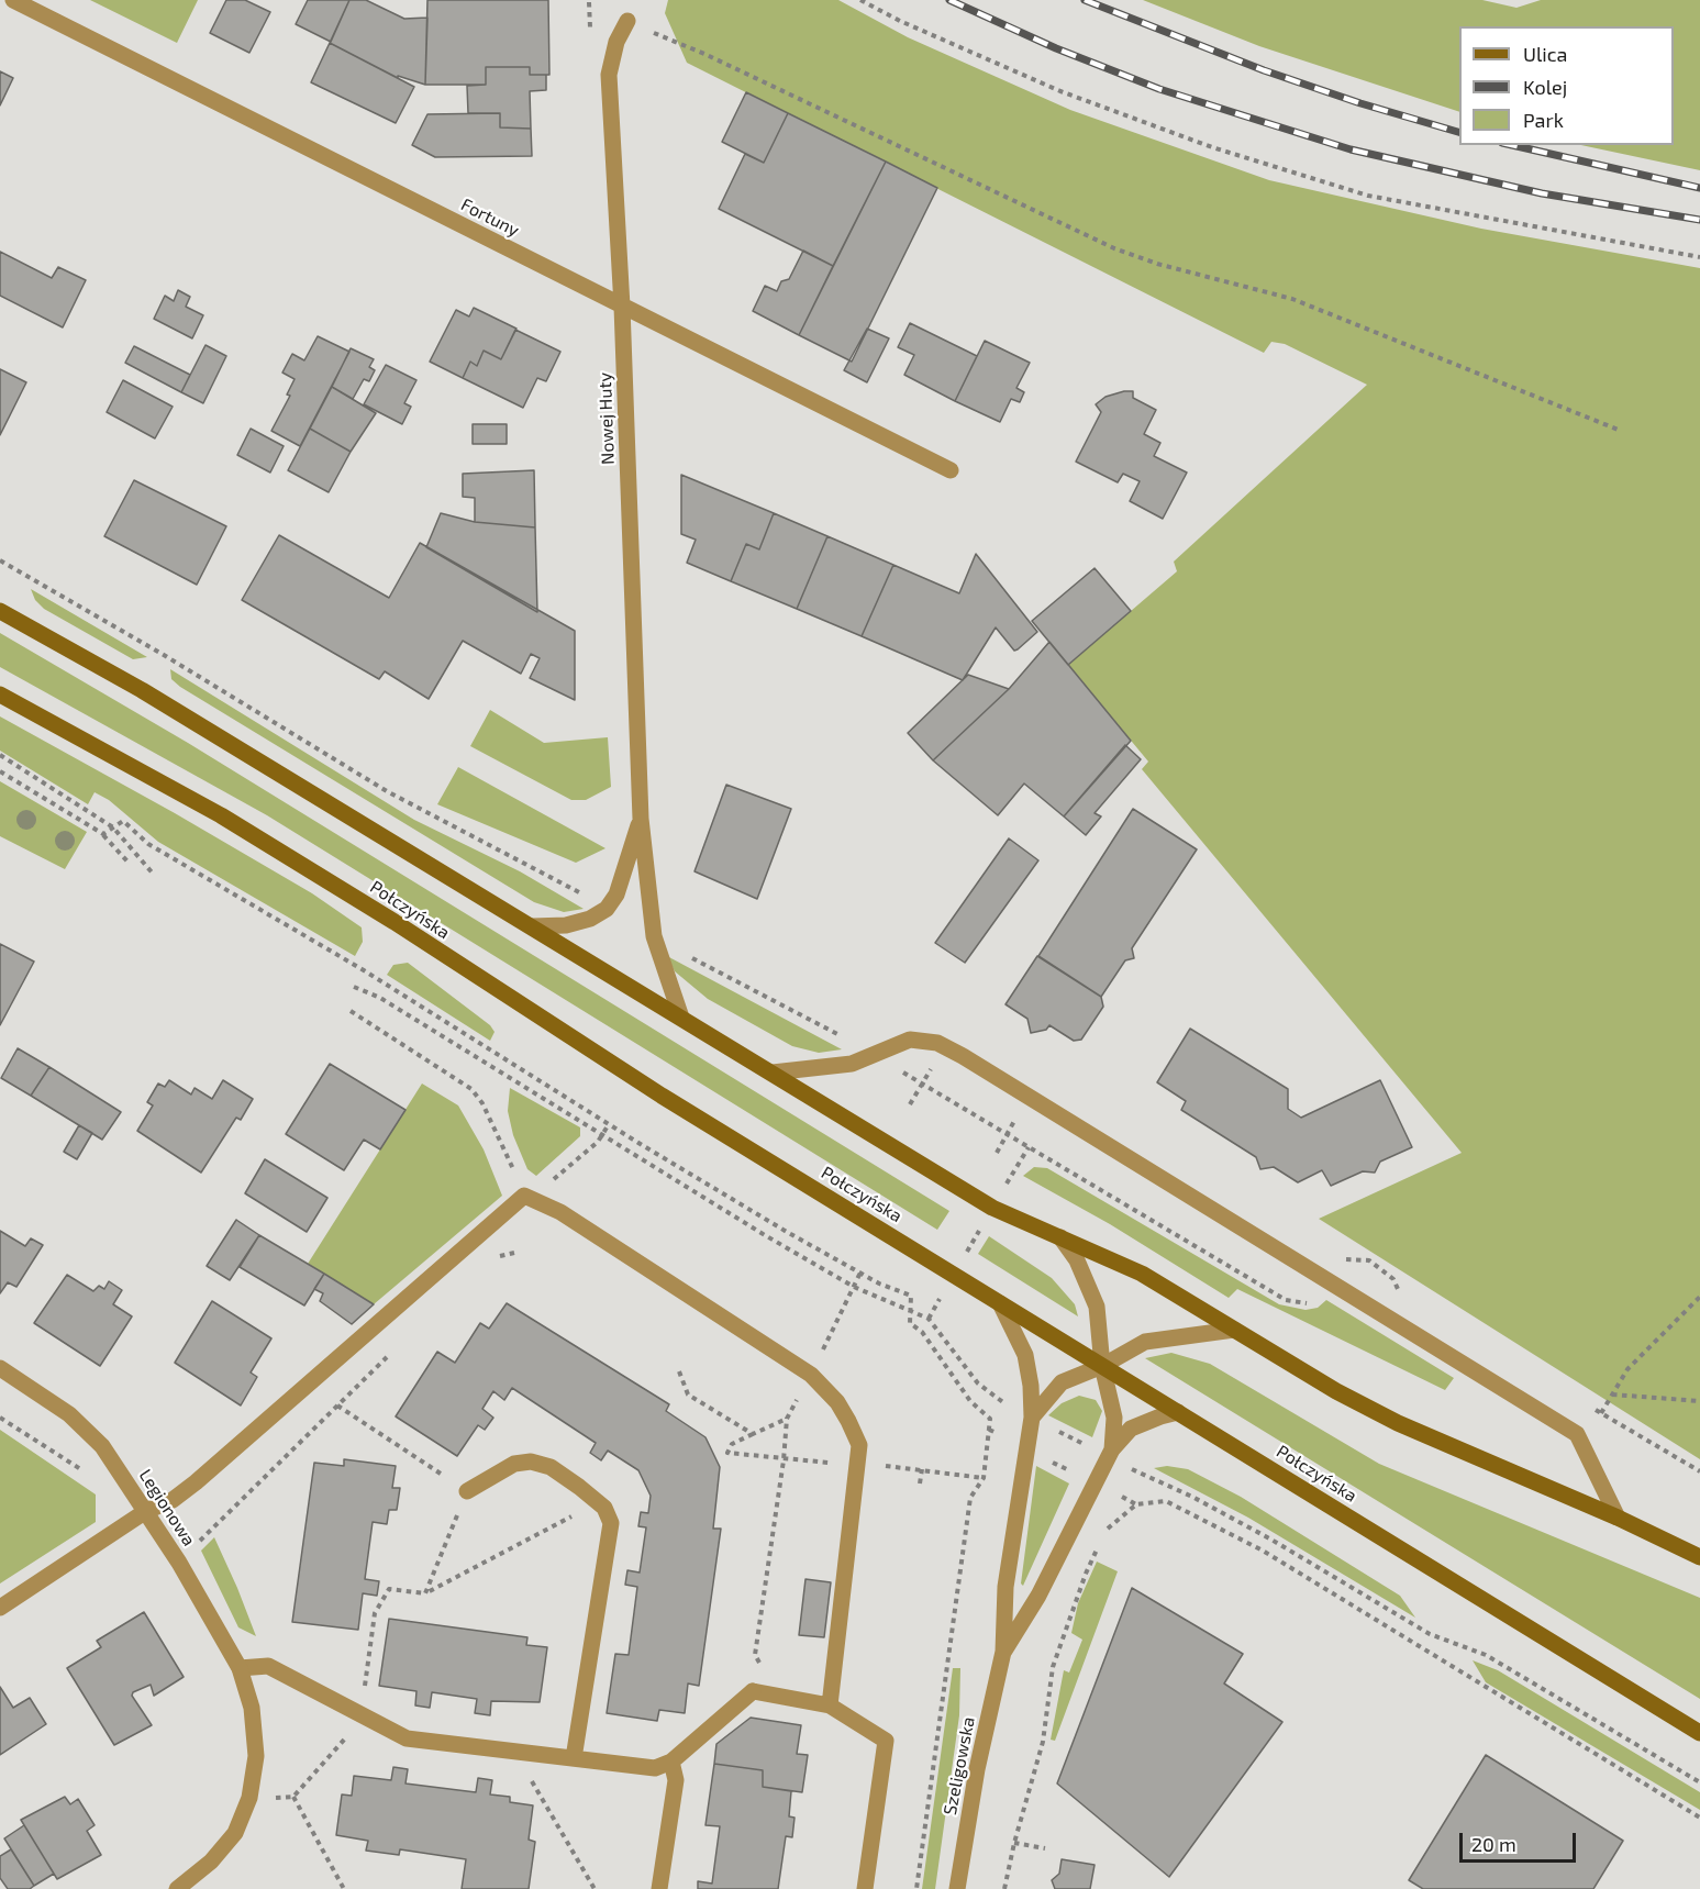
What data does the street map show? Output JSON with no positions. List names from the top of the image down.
{
  "streets": {
    "main road": ["Połczyńska"],
    "street": [
      "Fortuny",
      "Nowej Huty",
      "Legionowa",
      "Szeligowska"
    ]
  },
  "crossings": [
    ["Fortuny", "Nowej Huty"],
    ["Połczyńska", "Szeligowska"]
  ],
  "legend": ["Ulica", "Kolej", "Park"],
  "scale_bar": "20 m"
}
